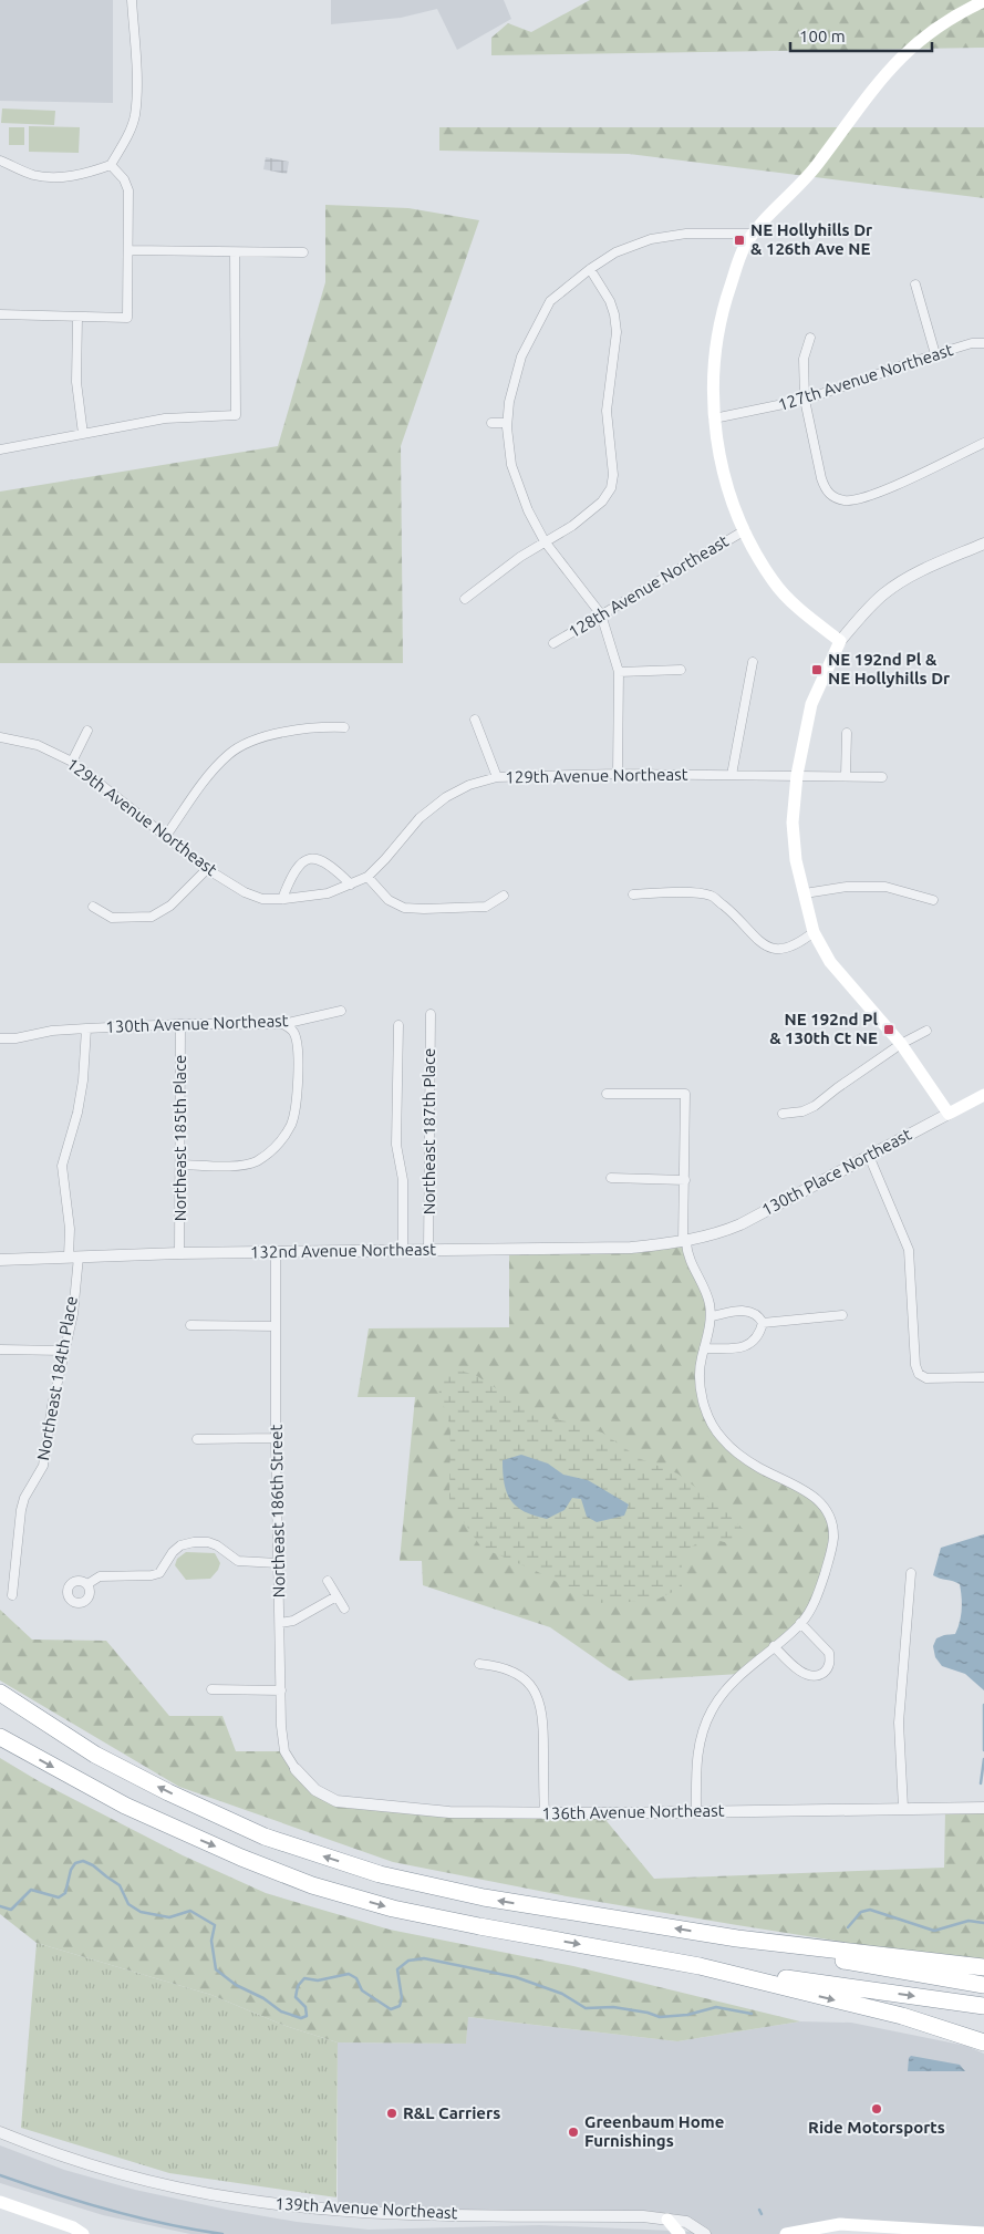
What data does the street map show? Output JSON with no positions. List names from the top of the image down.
{
  "streets": {
    "main road": ["130th Place Northeast"],
    "street": [
      "127th Avenue Northeast",
      "128th Avenue Northeast",
      "129th Avenue Northeast",
      "130th Avenue Northeast",
      "Northeast 187th Place",
      "Northeast 185th Place",
      "132nd Avenue Northeast",
      "Northeast 184th Place",
      "Northeast 186th Street",
      "136th Avenue Northeast",
      "139th Avenue Northeast"
    ]
  },
  "crossings": [
    ["130th Avenue Northeast", "Northeast 185th Place"],
    ["130th Avenue Northeast", "Northeast 184th Place"],
    ["Northeast 187th Place", "132nd Avenue Northeast"],
    ["Northeast 185th Place", "132nd Avenue Northeast"],
    ["130th Place Northeast", "132nd Avenue Northeast"],
    ["132nd Avenue Northeast", "Northeast 184th Place"],
    ["132nd Avenue Northeast", "Northeast 186th Street"],
    ["Northeast 186th Street", "136th Avenue Northeast"]
  ],
  "places": {
    "transit": ["NE Hollyhills Dr & 126th Ave NE", "NE 192nd Pl & NE Hollyhills Dr", "NE 192nd Pl & 130th Ct NE"],
    "other": ["Ride Motorsports", "R&L Carriers", "Greenbaum Home Furnishings"]
  },
  "scale_bar": "100 m"
}
